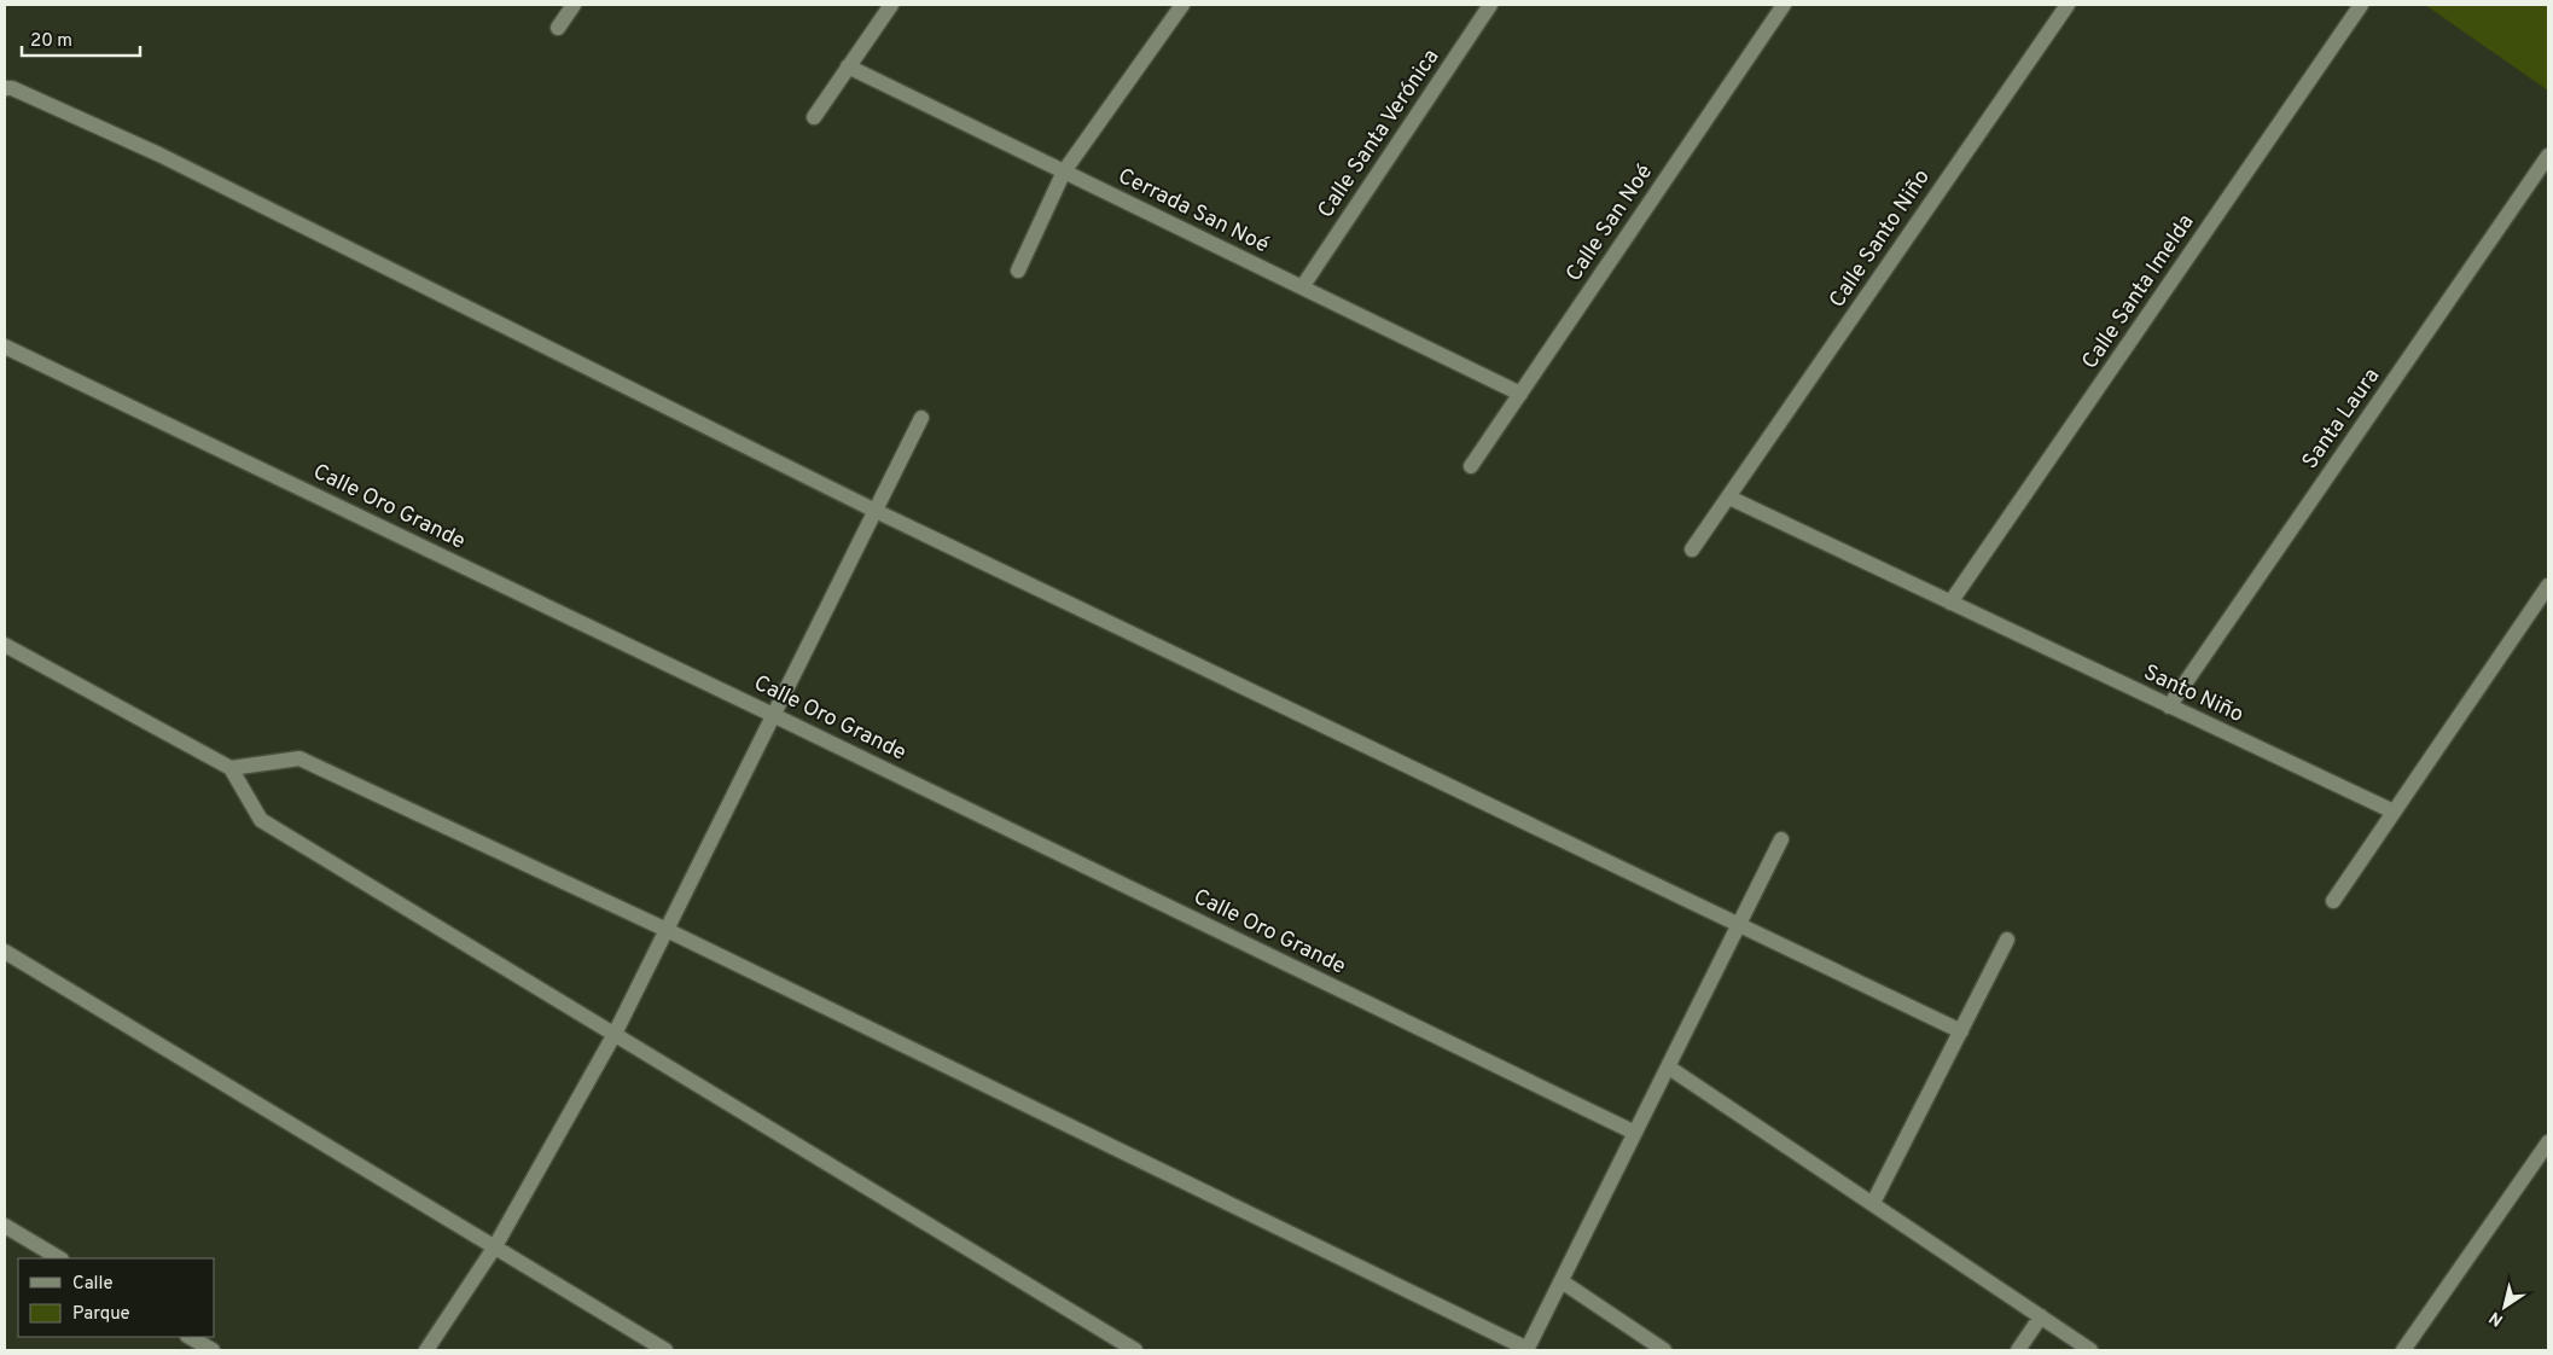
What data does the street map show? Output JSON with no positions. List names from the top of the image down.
{
  "streets": {
    "street": [
      "Calle Santa Verónica",
      "Cerrada San Noé",
      "Calle San Noé",
      "Calle Santo Niño",
      "Calle Santa Imelda",
      "Santa Laura",
      "Calle Oro Grande",
      "Santo Niño"
    ]
  },
  "crossings": [
    ["Calle Santa Verónica", "Cerrada San Noé"],
    ["Cerrada San Noé", "Calle San Noé"],
    ["Calle Santo Niño", "Santo Niño"],
    ["Calle Santa Imelda", "Santo Niño"],
    ["Santa Laura", "Santo Niño"]
  ],
  "legend": ["Calle", "Parque"],
  "scale_bar": "20 m",
  "north": "bottom left"
}
